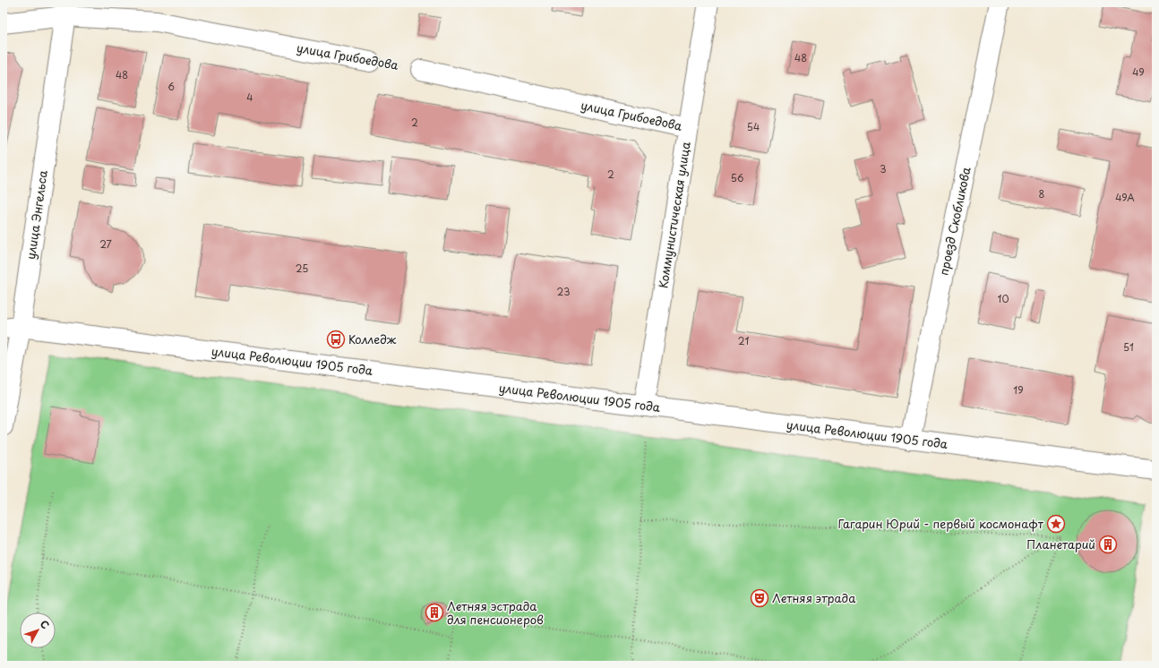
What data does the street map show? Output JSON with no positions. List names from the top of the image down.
{
  "streets": {
    "street": [
      "улица Грибоедова",
      "улица Энгельса",
      "Коммунистическая улица",
      "проезд Скобликова",
      "улица Революции 1905 года"
    ]
  },
  "crossings": [
    ["улица Грибоедова", "улица Энгельса"],
    ["улица Грибоедова", "Коммунистическая улица"],
    ["улица Энгельса", "улица Революции 1905 года"],
    ["Коммунистическая улица", "улица Революции 1905 года"],
    ["проезд Скобликова", "улица Революции 1905 года"]
  ],
  "places": {
    "bus stop": ["Колледж"],
    "place": ["Гагарин Юрий - первый космонафт"],
    "building": ["Планетарий", "Летняя эстрада для пенсионеров"],
    "theatre": ["Летняя этрада"]
  },
  "house_numbers": [
    "48",
    "49",
    "48",
    "6",
    "4",
    "2",
    "54",
    "3",
    "2",
    "56",
    "8",
    "49А",
    "27",
    "25",
    "23",
    "10",
    "21",
    "51",
    "19"
  ],
  "north": "top right"
}
